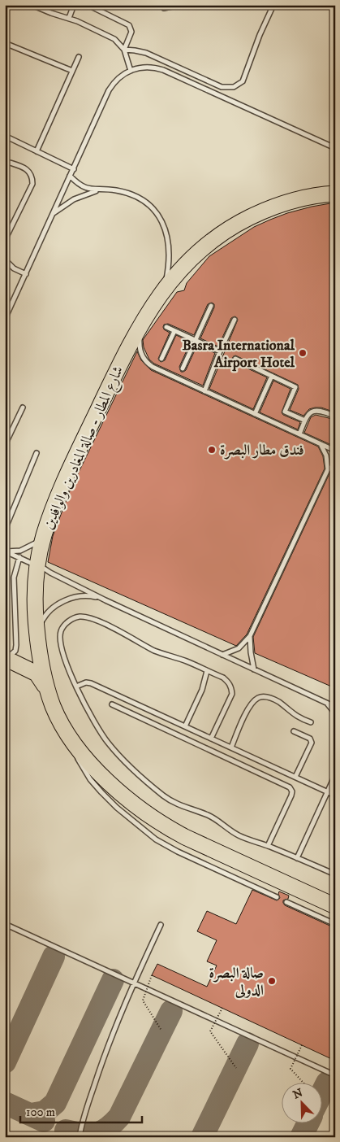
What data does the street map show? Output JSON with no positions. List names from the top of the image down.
{
  "streets": {
    "highway": ["شارع المطار - صالة المغادرين والوافدين"]
  },
  "places": ["Basra International Airport Hotel", "فندق مطار البصرة", "صالة البصرة الدولى"],
  "scale_bar": "100 m",
  "north": "top left"
}
